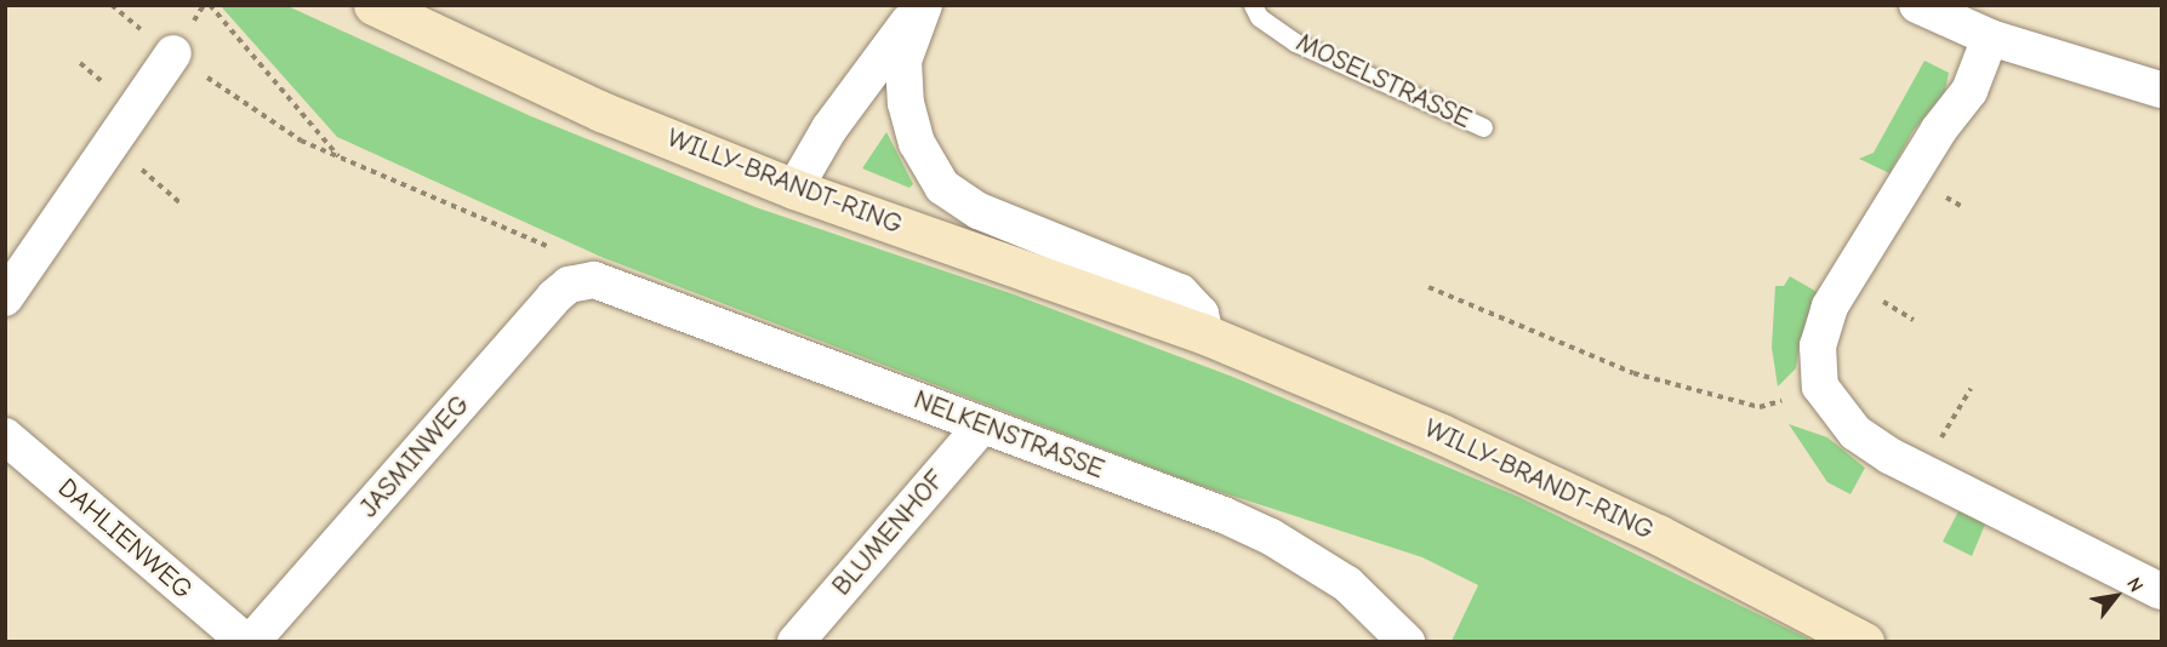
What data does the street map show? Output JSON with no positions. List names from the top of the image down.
{
  "streets": {
    "main road": ["WILLY-BRANDT-RING"],
    "street": [
      "NELKENSTRASSE",
      "JASMINWEG",
      "BLUMENHOF",
      "DAHLIENWEG"
    ],
    "lane": ["MOSELSTRASSE"]
  },
  "crossings": [
    ["NELKENSTRASSE", "JASMINWEG"],
    ["NELKENSTRASSE", "BLUMENHOF"],
    ["JASMINWEG", "DAHLIENWEG"]
  ],
  "north": "top right"
}
